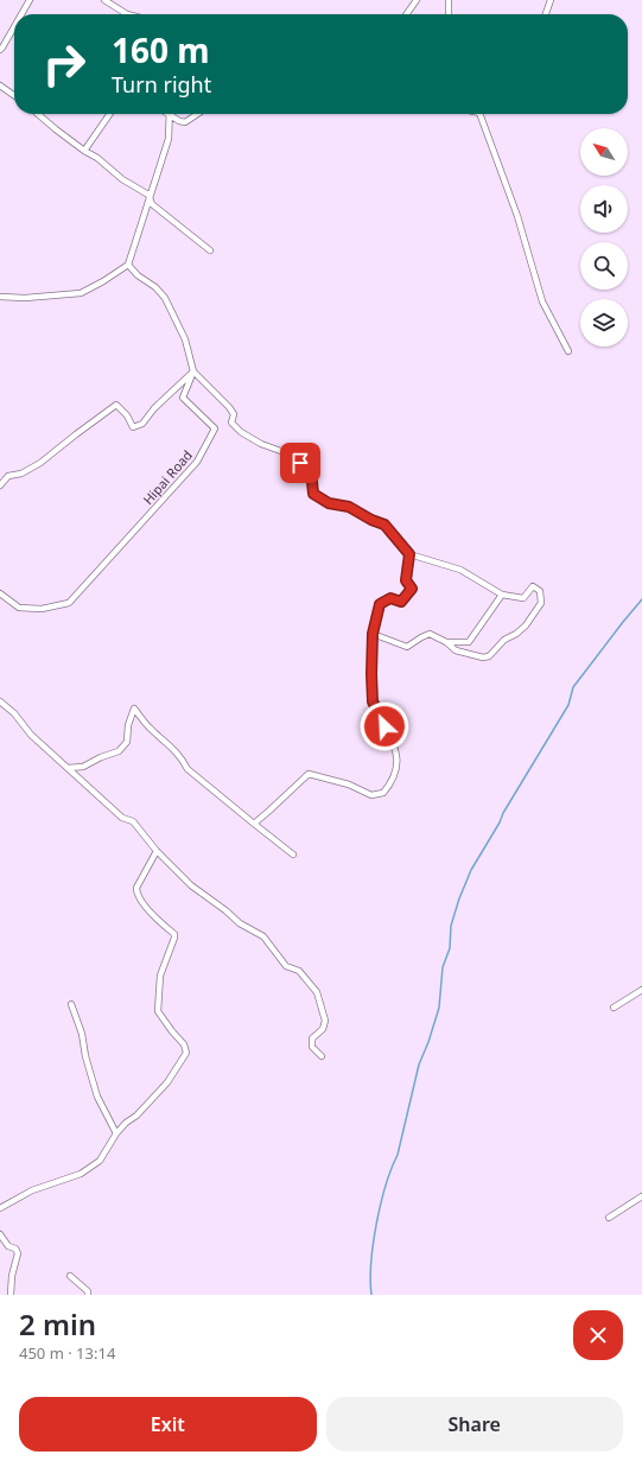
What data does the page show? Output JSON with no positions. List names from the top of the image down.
{
  "streets": {
    "street": ["Hipai Road"]
  },
  "north": "top left",
  "page": {
    "turn": ["160 m", "Turn right"],
    "heading": ["2 min", "450 m · 13:14"],
    "buttons": ["Exit", "Share"]
  }
}
